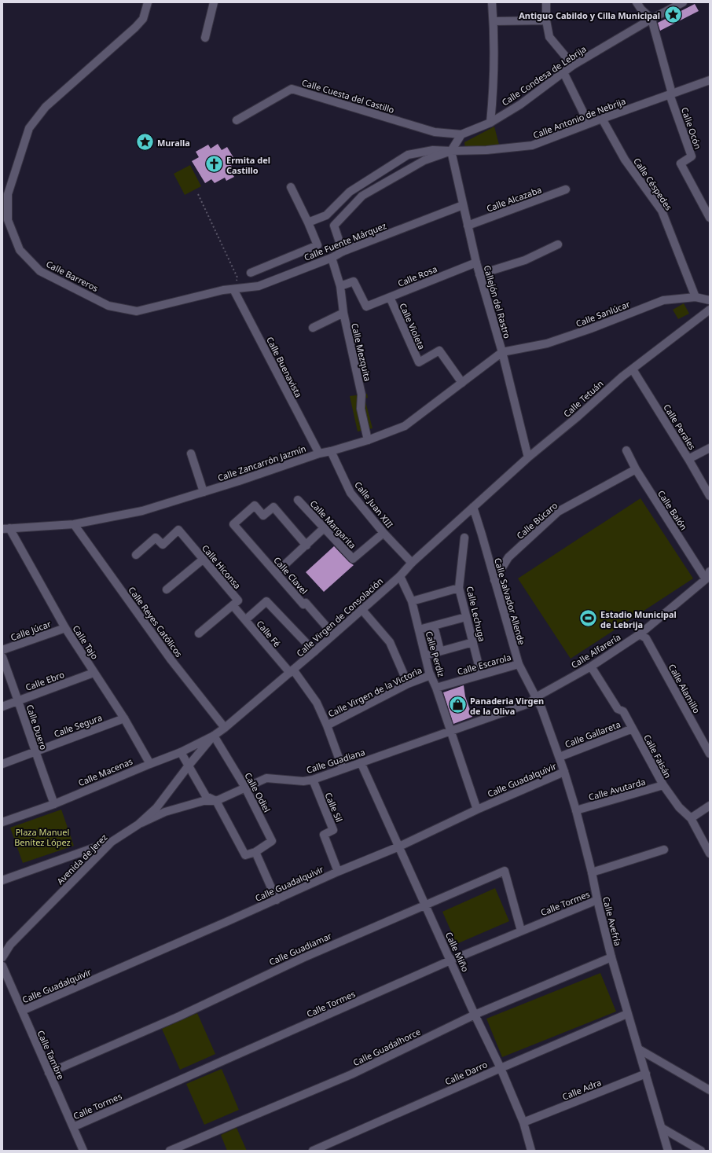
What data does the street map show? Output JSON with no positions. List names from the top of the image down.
{
  "streets": {
    "street": [
      "Calle Condesa de Lebrija",
      "Calle Cuesta del Castillo",
      "Calle Antonio de Nebrija",
      "Calle Ocón",
      "Calle Céspedes",
      "Calle Alcazaba",
      "Calle Fuente Márquez",
      "Calle Barreros",
      "Calle Rosa",
      "Callejón del Rastro",
      "Calle Sanlúcar",
      "Calle Violeta",
      "Calle Mezquita",
      "Calle Buenavista",
      "Calle Tetuán",
      "Calle Perales",
      "Calle Zancarrón Jazmín",
      "Calle Juan XIII",
      "Calle Balón",
      "Calle Búcaro",
      "Calle Margarita",
      "Calle Hiconsa",
      "Calle Clavel",
      "Calle Salvador Allende",
      "Calle Lechuga",
      "Calle Virgen de Consolación",
      "Calle Reyes Católicos",
      "Calle Júcar",
      "Calle Fé",
      "Calle Tajo",
      "Calle Alfarería",
      "Calle Perdiz",
      "Calle Escarola",
      "Calle Ebro",
      "Calle Alamillo",
      "Calle Virgen de la Victoria",
      "Calle Segura",
      "Calle Duero",
      "Calle Gallareta",
      "Calle Faisán",
      "Calle Guadiana",
      "Calle Macenas",
      "Calle Guadalquivir",
      "Calle Avutarda",
      "Calle Odiel",
      "Calle Sil",
      "Avenida de Jerez",
      "Calle Tormes",
      "Calle Avefría",
      "Calle Guadiamar",
      "Calle Miño",
      "Calle Guadalhorce",
      "Calle Tambre",
      "Calle Darro",
      "Calle Adra"
    ]
  },
  "crossings": [
    ["Calle Condesa de Lebrija", "Calle Cuesta del Castillo"],
    ["Calle Condesa de Lebrija", "Calle Ocón"],
    ["Calle Antonio de Nebrija", "Calle Ocón"],
    ["Calle Antonio de Nebrija", "Calle Céspedes"],
    ["Calle Antonio de Nebrija", "Callejón del Rastro"],
    ["Calle Céspedes", "Calle Sanlúcar"],
    ["Calle Alcazaba", "Callejón del Rastro"],
    ["Calle Fuente Márquez", "Calle Barreros"],
    ["Calle Fuente Márquez", "Callejón del Rastro"],
    ["Calle Fuente Márquez", "Calle Mezquita"],
    ["Calle Fuente Márquez", "Calle Buenavista"],
    ["Calle Barreros", "Calle Buenavista"],
    ["Calle Rosa", "Callejón del Rastro"],
    ["Calle Rosa", "Calle Violeta"],
    ["Calle Rosa", "Calle Mezquita"],
    ["Callejón del Rastro", "Calle Sanlúcar"],
    ["Callejón del Rastro", "Calle Tetuán"],
    ["Callejón del Rastro", "Calle Zancarrón Jazmín"],
    ["Calle Sanlúcar", "Calle Zancarrón Jazmín"],
    ["Calle Violeta", "Calle Zancarrón Jazmín"],
    ["Calle Mezquita", "Calle Zancarrón Jazmín"],
    ["Calle Buenavista", "Calle Zancarrón Jazmín"],
    ["Calle Tetuán", "Calle Perales"],
    ["Calle Tetuán", "Calle Salvador Allende"],
    ["Calle Tetuán", "Calle Virgen de Consolación"],
    ["Calle Zancarrón Jazmín", "Calle Juan XIII"],
    ["Calle Zancarrón Jazmín", "Calle Reyes Católicos"],
    ["Calle Zancarrón Jazmín", "Calle Tajo"],
    ["Calle Juan XIII", "Calle Margarita"],
    ["Calle Juan XIII", "Calle Virgen de Consolación"],
    ["Calle Balón", "Calle Búcaro"],
    ["Calle Balón", "Calle Alfarería"],
    ["Calle Búcaro", "Calle Salvador Allende"],
    ["Calle Hiconsa", "Calle Fé"],
    ["Calle Clavel", "Calle Virgen de Consolación"],
    ["Calle Salvador Allende", "Calle Virgen de Consolación"],
    ["Calle Salvador Allende", "Calle Alfarería"],
    ["Calle Salvador Allende", "Calle Escarola"],
    ["Calle Salvador Allende", "Calle Guadiana"],
    ["Calle Salvador Allende", "Calle Avefría"],
    ["Calle Lechuga", "Calle Escarola"],
    ["Calle Virgen de Consolación", "Calle Reyes Católicos"],
    ["Calle Virgen de Consolación", "Calle Fé"],
    ["Calle Virgen de Consolación", "Calle Perdiz"],
    ["Calle Virgen de Consolación", "Calle Macenas"],
    ["Calle Virgen de Consolación", "Calle Odiel"],
    ["Calle Virgen de Consolación", "Avenida de Jerez"],
    ["Calle Júcar", "Calle Tajo"],
    ["Calle Fé", "Calle Virgen de la Victoria"],
    ["Calle Fé", "Calle Guadiana"],
    ["Calle Tajo", "Calle Ebro"],
    ["Calle Tajo", "Calle Segura"],
    ["Calle Tajo", "Calle Macenas"],
    ["Calle Alfarería", "Calle Alamillo"],
    ["Calle Alfarería", "Calle Faisán"],
    ["Calle Alfarería", "Calle Guadiana"],
    ["Calle Alfarería", "Calle Avefría"],
    ["Calle Perdiz", "Calle Escarola"],
    ["Calle Perdiz", "Calle Virgen de la Victoria"],
    ["Calle Perdiz", "Calle Guadiana"],
    ["Calle Perdiz", "Calle Guadalquivir"],
    ["Calle Ebro", "Calle Duero"],
    ["Calle Segura", "Calle Duero"],
    ["Calle Duero", "Calle Macenas"],
    ["Calle Gallareta", "Calle Faisán"],
    ["Calle Gallareta", "Calle Avefría"],
    ["Calle Faisán", "Calle Avutarda"],
    ["Calle Guadiana", "Calle Odiel"],
    ["Calle Guadiana", "Calle Sil"],
    ["Calle Guadiana", "Avenida de Jerez"],
    ["Calle Guadiana", "Calle Avefría"],
    ["Calle Guadiana", "Calle Miño"],
    ["Calle Macenas", "Calle Odiel"],
    ["Calle Macenas", "Avenida de Jerez"],
    ["Calle Guadalquivir", "Calle Sil"],
    ["Calle Guadalquivir", "Calle Avefría"],
    ["Calle Guadalquivir", "Calle Miño"],
    ["Calle Guadalquivir", "Calle Tambre"],
    ["Calle Avutarda", "Calle Avefría"],
    ["Calle Odiel", "Avenida de Jerez"],
    ["Calle Tormes", "Calle Avefría"],
    ["Calle Tormes", "Calle Guadiamar"],
    ["Calle Tormes", "Calle Miño"],
    ["Calle Tormes", "Calle Tambre"],
    ["Calle Avefría", "Calle Guadalhorce"],
    ["Calle Avefría", "Calle Darro"],
    ["Calle Avefría", "Calle Adra"],
    ["Calle Guadiamar", "Calle Miño"],
    ["Calle Guadiamar", "Calle Tambre"],
    ["Calle Miño", "Calle Guadalhorce"],
    ["Calle Miño", "Calle Darro"],
    ["Calle Miño", "Calle Adra"]
  ],
  "parks": ["Plaza Manuel Benítez López"],
  "places": {
    "place": ["Antiguo Cabildo y Cilla Municipal", "Muralla"],
    "church": ["Ermita del Castillo"],
    "sports": ["Estadio Municipal de Lebrija"],
    "shop": ["Panaderia Virgen de la Oliva"]
  }
}
